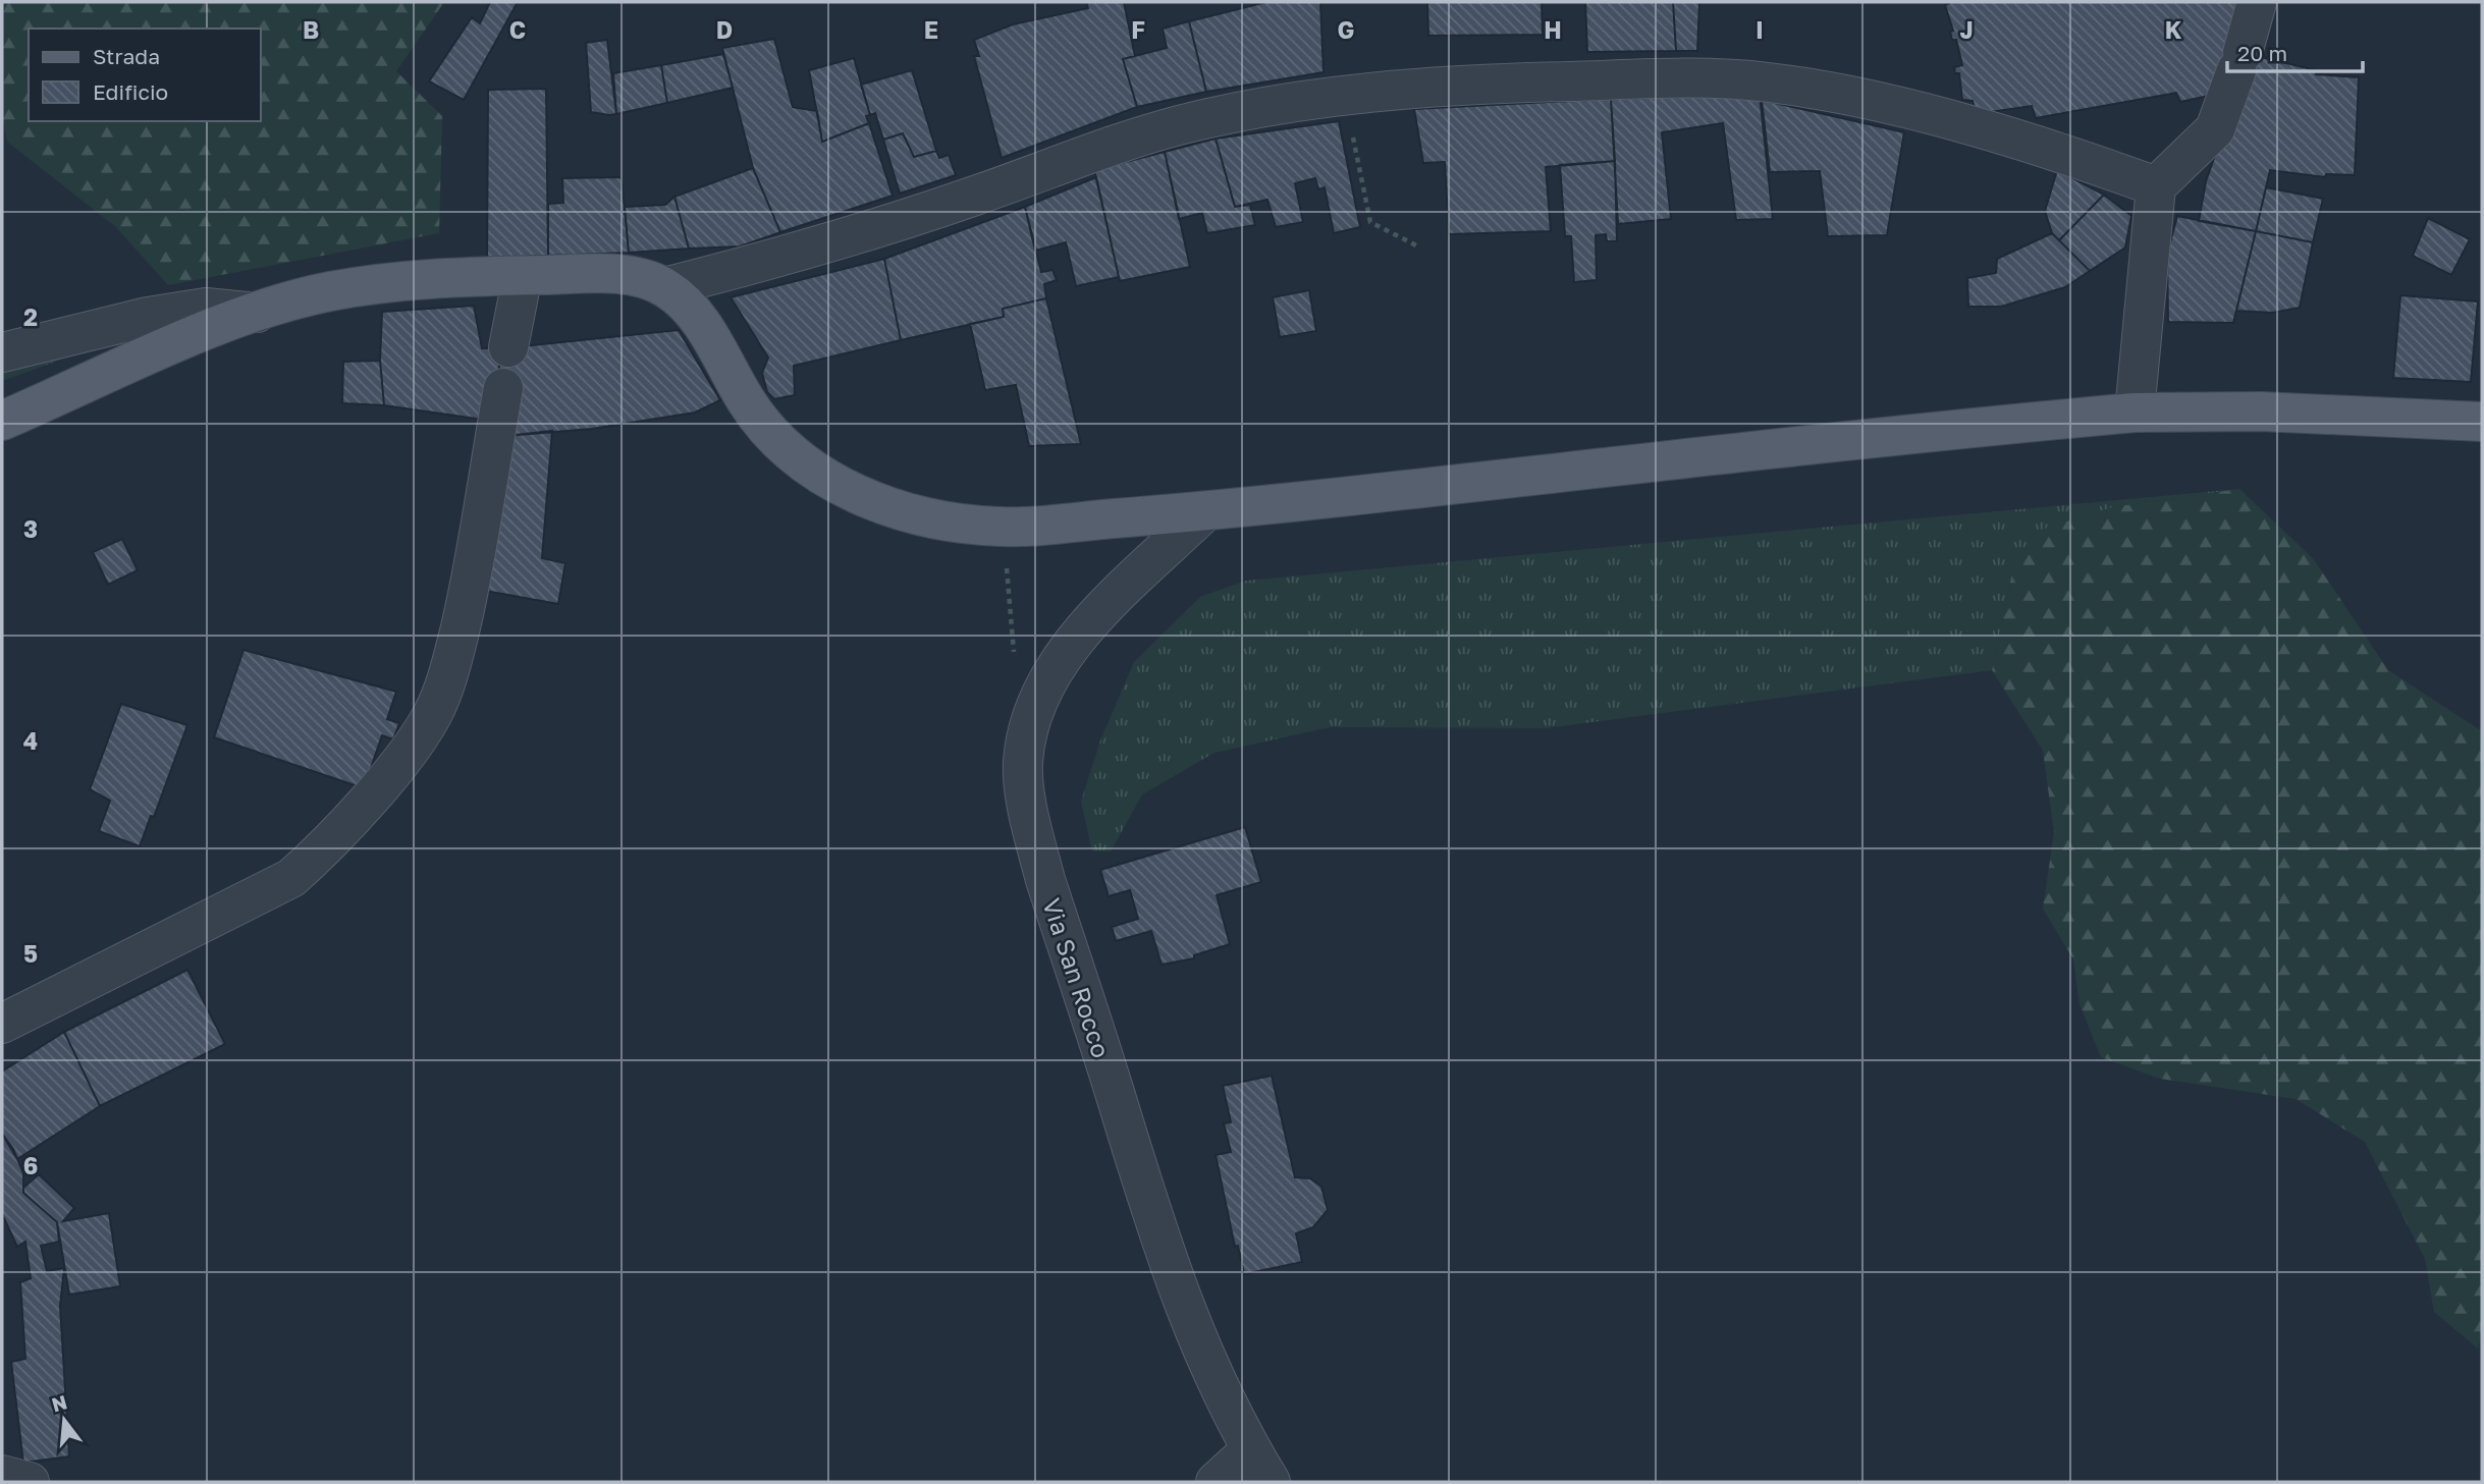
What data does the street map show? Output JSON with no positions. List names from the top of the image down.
{
  "streets": {
    "street": ["Via San Rocco"]
  },
  "legend": ["Strada", "Edificio"],
  "scale_bar": "20 m",
  "north": "top",
  "grid": {
    "columns": [
      "B",
      "C",
      "D",
      "E",
      "F",
      "G",
      "H",
      "I",
      "J",
      "K"
    ],
    "rows": [
      "2",
      "3",
      "4",
      "5",
      "6"
    ]
  }
}
